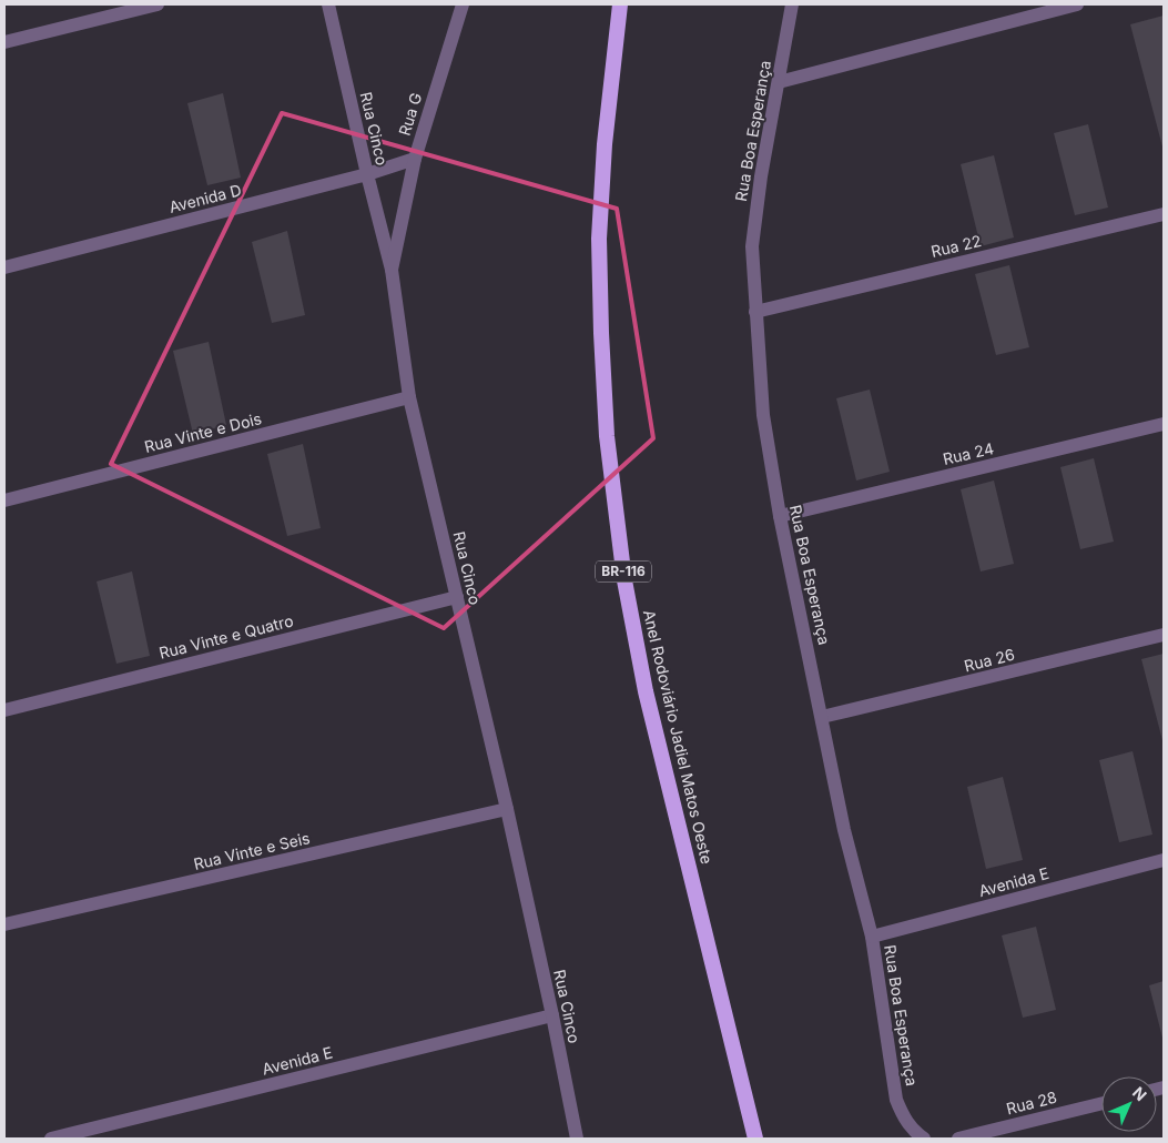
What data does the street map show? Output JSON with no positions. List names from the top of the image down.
{
  "streets": {
    "highway": ["BR-116", "Anel Rodoviário Jadiel Matos Oeste"],
    "street": [
      "Rua G",
      "Rua Cinco",
      "Rua Boa Esperança",
      "Avenida D",
      "Rua 22",
      "Rua Vinte e Dois",
      "Rua 24",
      "Rua Vinte e Quatro",
      "Rua 26",
      "Rua Vinte e Seis",
      "Avenida E",
      "Rua 28"
    ]
  },
  "crossings": [
    ["Rua G", "Rua Cinco"],
    ["Rua G", "Avenida D"],
    ["Rua Cinco", "Avenida D"],
    ["Rua Cinco", "Rua Vinte e Dois"],
    ["Rua Cinco", "Rua Vinte e Quatro"],
    ["Rua Cinco", "Rua Vinte e Seis"],
    ["Rua Cinco", "Avenida E"],
    ["Rua Boa Esperança", "Rua 22"],
    ["Rua Boa Esperança", "Rua 24"],
    ["Rua Boa Esperança", "Rua 26"],
    ["Rua Boa Esperança", "Avenida E"]
  ],
  "north": "top right"
}
